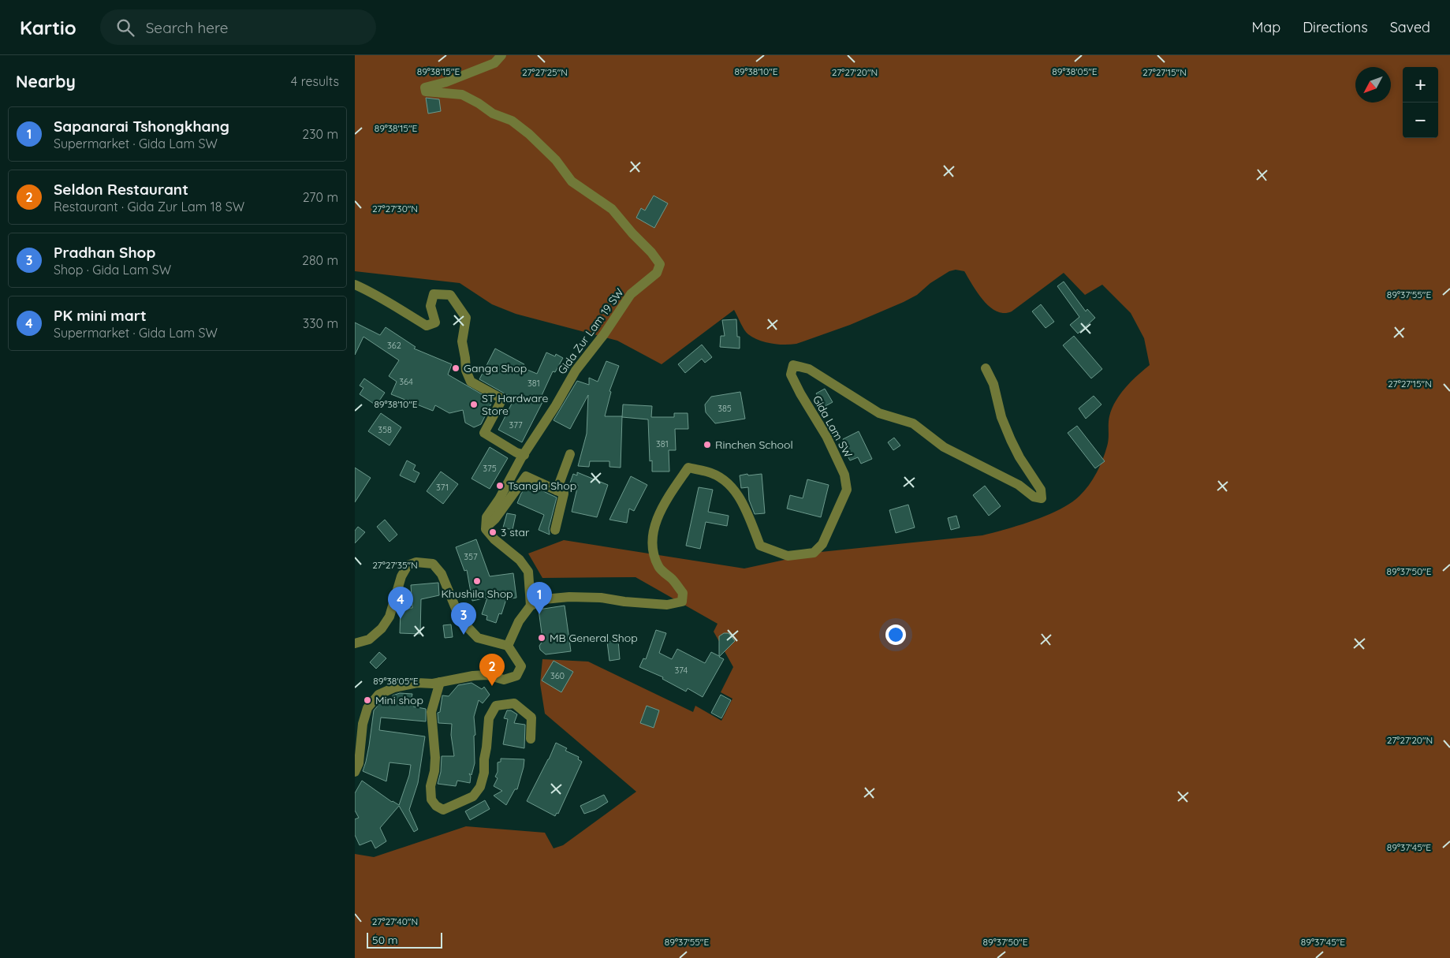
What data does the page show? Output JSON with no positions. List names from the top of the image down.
{
  "streets": {
    "street": ["Gida Zur Lam 19 SW", "Gida Lam SW"]
  },
  "places": [
    "Ganga Shop",
    "ST Hardware Store",
    "Rinchen School",
    "Tsangla Shop",
    "3 star",
    "Khushila Shop",
    "MB General Shop",
    "Mini shop"
  ],
  "house_numbers": [
    "362",
    "364",
    "381",
    "385",
    "377",
    "358",
    "381",
    "375",
    "371",
    "357",
    "374",
    "360"
  ],
  "scale_bar": "50 m",
  "north": "bottom left",
  "page": {
    "header": "Kartio",
    "search": "Search here",
    "nav": ["Map", "Directions", "Saved"],
    "heading": ["Nearby", "4 results"],
    "map_buttons": ["+", "−"],
    "list": [
      {
        "mark": "1",
        "name": "Sapanarai Tshongkhang",
        "note": "Supermarket · Gida Lam SW",
        "value": "230 m"
      },
      {
        "mark": "2",
        "name": "Seldon Restaurant",
        "note": "Restaurant · Gida Zur Lam 18 SW",
        "value": "270 m"
      },
      {
        "mark": "3",
        "name": "Pradhan Shop",
        "note": "Shop · Gida Lam SW",
        "value": "280 m"
      },
      {
        "mark": "4",
        "name": "PK mini mart",
        "note": "Supermarket · Gida Lam SW",
        "value": "330 m"
      }
    ],
    "pins": [
      "1",
      "4",
      "3",
      "2"
    ],
    "scale": "50 m"
  },
  "coordinates": [
    "89°38'15\"E",
    "89°38'10\"E",
    "89°38'05\"E",
    "27°27'25\"N",
    "27°27'20\"N",
    "27°27'15\"N",
    "27°27'30\"N",
    "89°37'55\"E",
    "27°27'35\"N",
    "89°37'50\"E",
    "89°37'45\"E",
    "27°27'40\"N"
  ]
}
